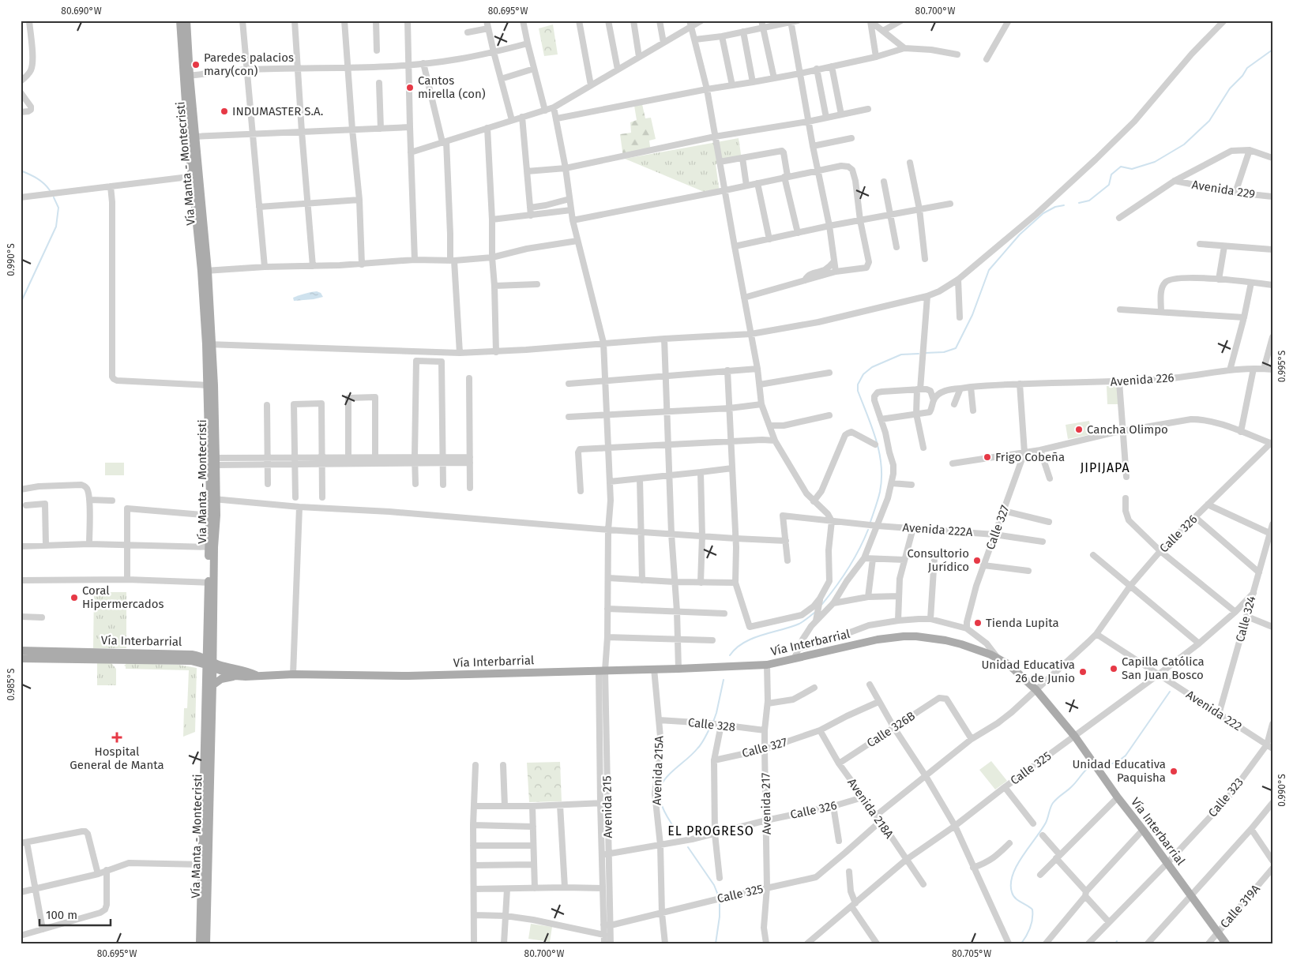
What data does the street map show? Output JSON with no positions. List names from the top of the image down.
{
  "streets": {
    "main road": ["Vía Manta - Montecristi", "Vía Interbarrial"],
    "street": [
      "Avenida 229",
      "Avenida 226",
      "Calle 327",
      "Avenida 222A",
      "Calle 326",
      "Calle 324",
      "Avenida 222",
      "Calle 328",
      "Calle 326B",
      "Calle 325",
      "Avenida 215A",
      "Calle 323",
      "Avenida 217",
      "Avenida 215",
      "Avenida 218A",
      "Calle 319A"
    ]
  },
  "crossings": [
    ["Vía Manta - Montecristi", "Vía Interbarrial"],
    ["Avenida 226", "Calle 327"],
    ["Calle 327", "Avenida 222A"],
    ["Calle 327", "Avenida 217"],
    ["Calle 327", "Avenida 218A"],
    ["Calle 326", "Avenida 222"],
    ["Calle 326", "Calle 325"],
    ["Calle 326", "Avenida 215A"],
    ["Calle 326", "Avenida 217"],
    ["Calle 326", "Avenida 215"],
    ["Calle 326", "Avenida 218A"],
    ["Calle 324", "Avenida 222"],
    ["Calle 324", "Calle 325"],
    ["Vía Interbarrial", "Calle 325"],
    ["Vía Interbarrial", "Avenida 215A"],
    ["Vía Interbarrial", "Calle 323"],
    ["Vía Interbarrial", "Avenida 217"],
    ["Vía Interbarrial", "Avenida 215"],
    ["Vía Interbarrial", "Calle 319A"],
    ["Avenida 222", "Calle 325"],
    ["Avenida 222", "Calle 323"],
    ["Calle 328", "Avenida 215A"],
    ["Calle 328", "Avenida 217"],
    ["Calle 326B", "Calle 325"],
    ["Calle 326B", "Avenida 218A"],
    ["Calle 325", "Avenida 215A"],
    ["Calle 325", "Avenida 217"],
    ["Calle 325", "Avenida 215"],
    ["Calle 325", "Avenida 218A"]
  ],
  "districts": ["JIPIJAPA", "EL PROGRESO"],
  "places": {
    "other": [
      "Paredes palacios mary(con)",
      "Cantos mirella (con)",
      "INDUMASTER S.A.",
      "Cancha Olimpo",
      "Frigo Cobeña",
      "Consultorio Jurídico",
      "Coral Hipermercados",
      "Tienda Lupita",
      "Capilla Católica San Juan Bosco",
      "Unidad Educativa 26 de Junio",
      "Unidad Educativa Paquisha"
    ],
    "health": ["Hospital General de Manta"]
  },
  "scale_bar": "100 m",
  "coordinates": [
    "80.690°W",
    "80.695°W",
    "80.700°W",
    "0.990°S",
    "0.995°S",
    "0.985°S",
    "80.705°W"
  ]
}
